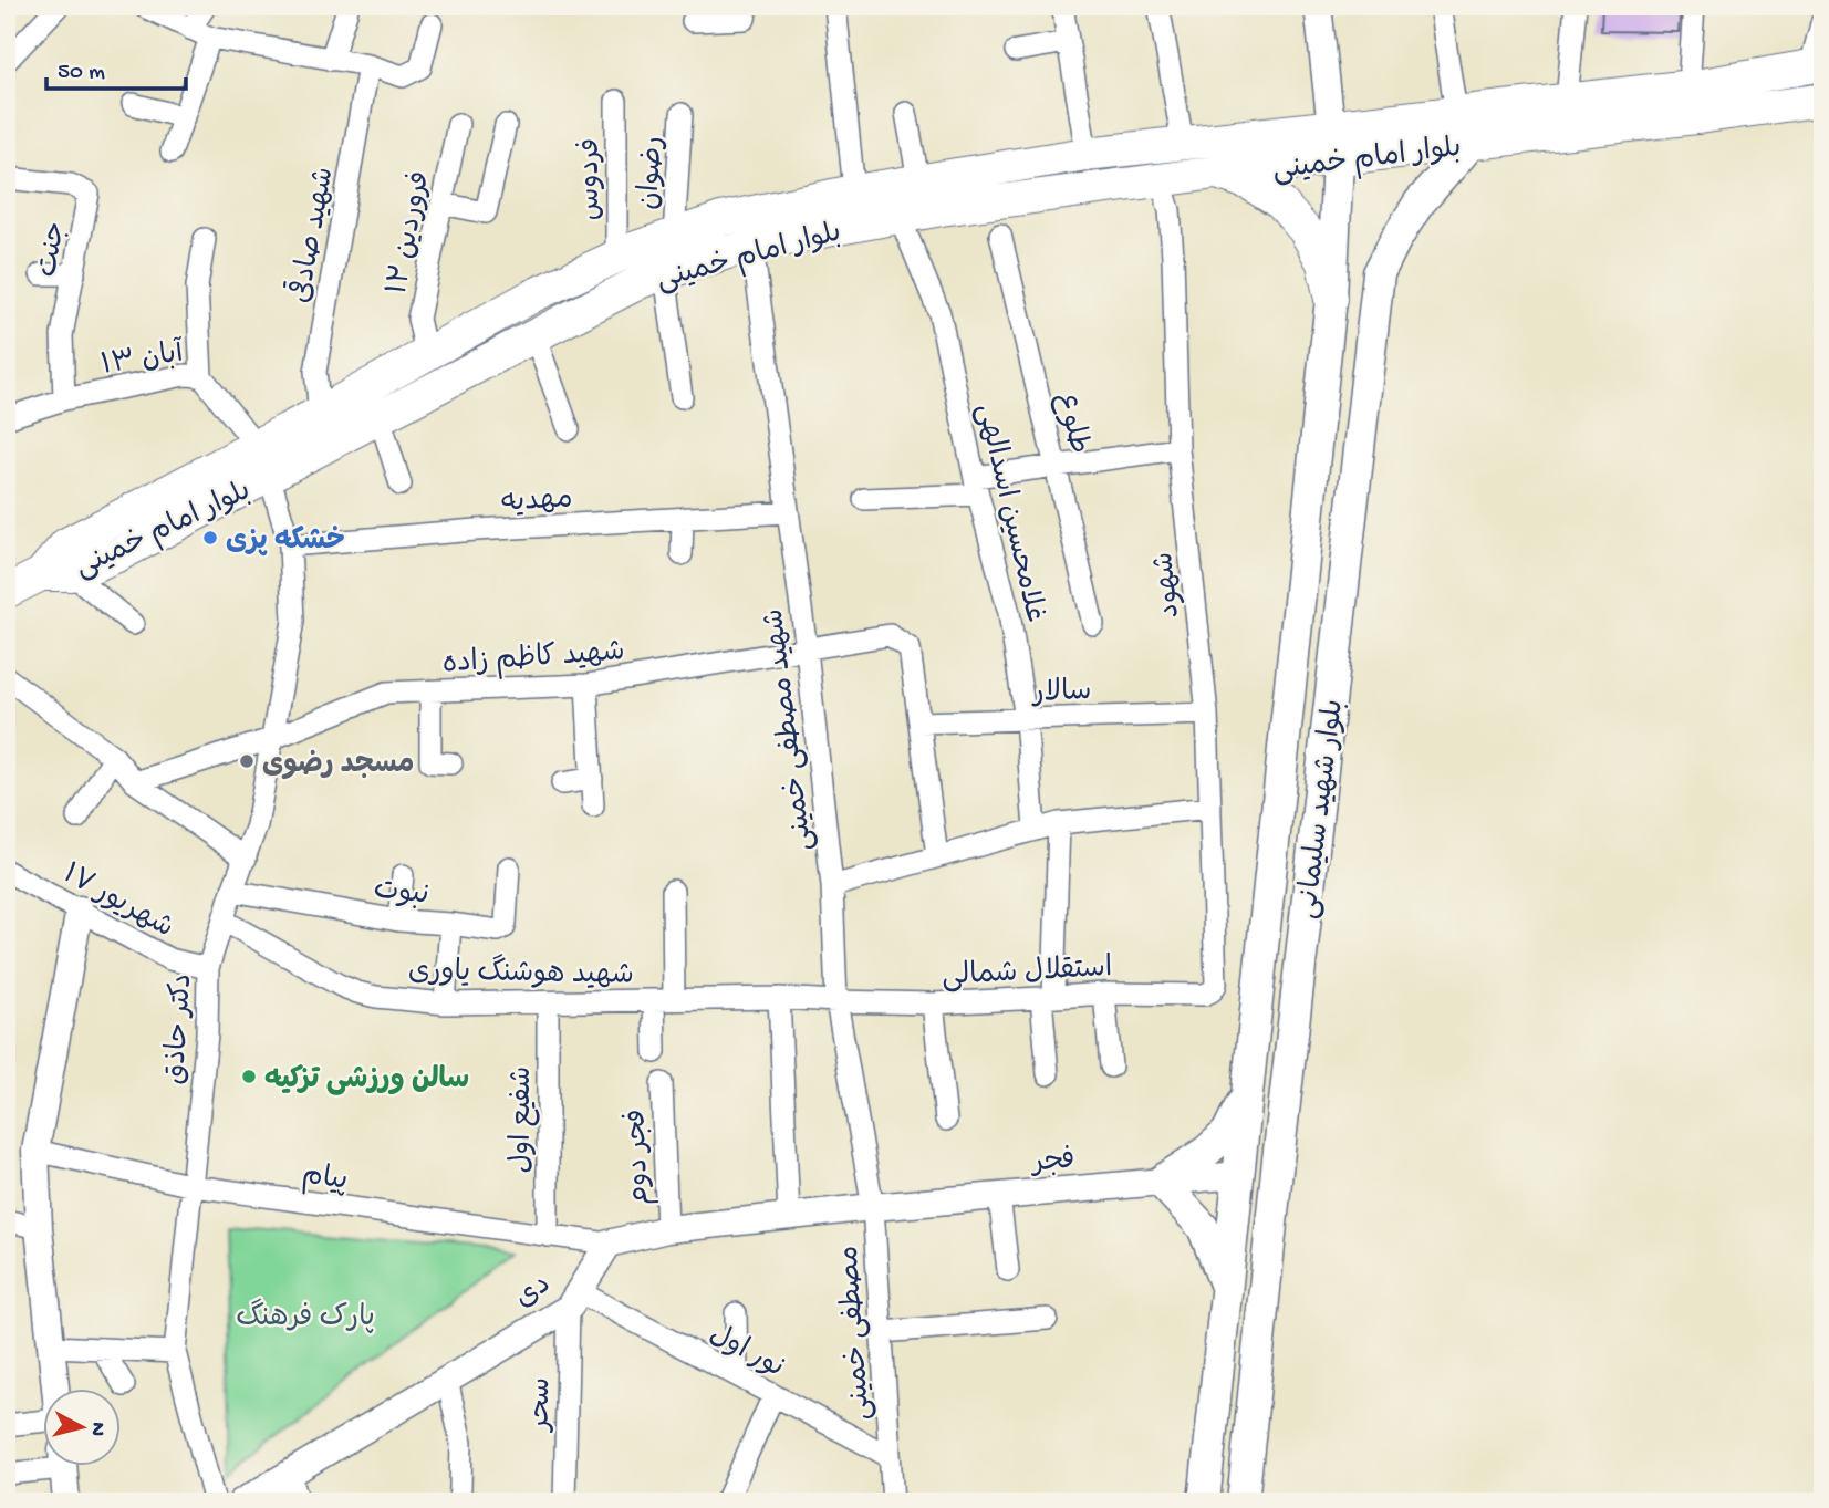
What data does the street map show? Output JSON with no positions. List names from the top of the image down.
{
  "streets": {
    "main road": ["بلوار امام خمینی", "بلوار شهید سلیمانی"],
    "street": [
      "رضوان",
      "فردوس",
      "۱۲ فروردین",
      "شهید صادقی",
      "جنت",
      "۱۳ آبان",
      "طلوع",
      "مهدیه",
      "غلامحسین اسدالهی",
      "شهود",
      "شهید کاظم زاده",
      "سالار",
      "شهید مصطفی خمینی",
      "نبوت",
      "۱۷ شهریور",
      "استقلال شمالی",
      "شهید هوشنگ یاوری",
      "دکتر حاذق",
      "شفیع اول",
      "فجر دوم",
      "فجر",
      "پیام",
      "دی",
      "مصطفی خمینی",
      "نور اول",
      "سحر"
    ]
  },
  "crossings": [
    ["بلوار امام خمینی", "رضوان"],
    ["بلوار امام خمینی", "فردوس"],
    ["بلوار امام خمینی", "۱۲ فروردین"],
    ["بلوار امام خمینی", "شهید صادقی"],
    ["بلوار امام خمینی", "۱۳ آبان"],
    ["بلوار امام خمینی", "غلامحسین اسدالهی"],
    ["بلوار امام خمینی", "شهود"],
    ["بلوار امام خمینی", "شهید مصطفی خمینی"],
    ["بلوار امام خمینی", "بلوار شهید سلیمانی"],
    ["بلوار امام خمینی", "دکتر حاذق"],
    ["جنت", "۱۳ آبان"],
    ["۱۳ آبان", "دکتر حاذق"],
    ["مهدیه", "شهید مصطفی خمینی"],
    ["مهدیه", "دکتر حاذق"],
    ["غلامحسین اسدالهی", "سالار"],
    ["شهود", "سالار"],
    ["شهود", "استقلال شمالی"],
    ["شهید کاظم زاده", "سالار"],
    ["شهید کاظم زاده", "شهید مصطفی خمینی"],
    ["شهید کاظم زاده", "دکتر حاذق"],
    ["شهید مصطفی خمینی", "استقلال شمالی"],
    ["شهید مصطفی خمینی", "شهید هوشنگ یاوری"],
    ["شهید مصطفی خمینی", "فجر"],
    ["شهید مصطفی خمینی", "مصطفی خمینی"],
    ["بلوار شهید سلیمانی", "فجر"],
    ["نبوت", "دکتر حاذق"],
    ["۱۷ شهریور", "دکتر حاذق"],
    ["استقلال شمالی", "شهید هوشنگ یاوری"],
    ["شهید هوشنگ یاوری", "دکتر حاذق"],
    ["شهید هوشنگ یاوری", "شفیع اول"],
    ["دکتر حاذق", "پیام"],
    ["شفیع اول", "پیام"],
    ["فجر", "مصطفی خمینی"],
    ["پیام", "دی"],
    ["دی", "نور اول"],
    ["دی", "سحر"],
    ["مصطفی خمینی", "نور اول"],
    ["نور اول", "سحر"]
  ],
  "parks": ["پارک فرهنگ"],
  "places": ["خشکه پزی", "مسجد رضوی", "سالن ورزشی تزکیه"],
  "scale_bar": "50 m",
  "north": "right"
}
